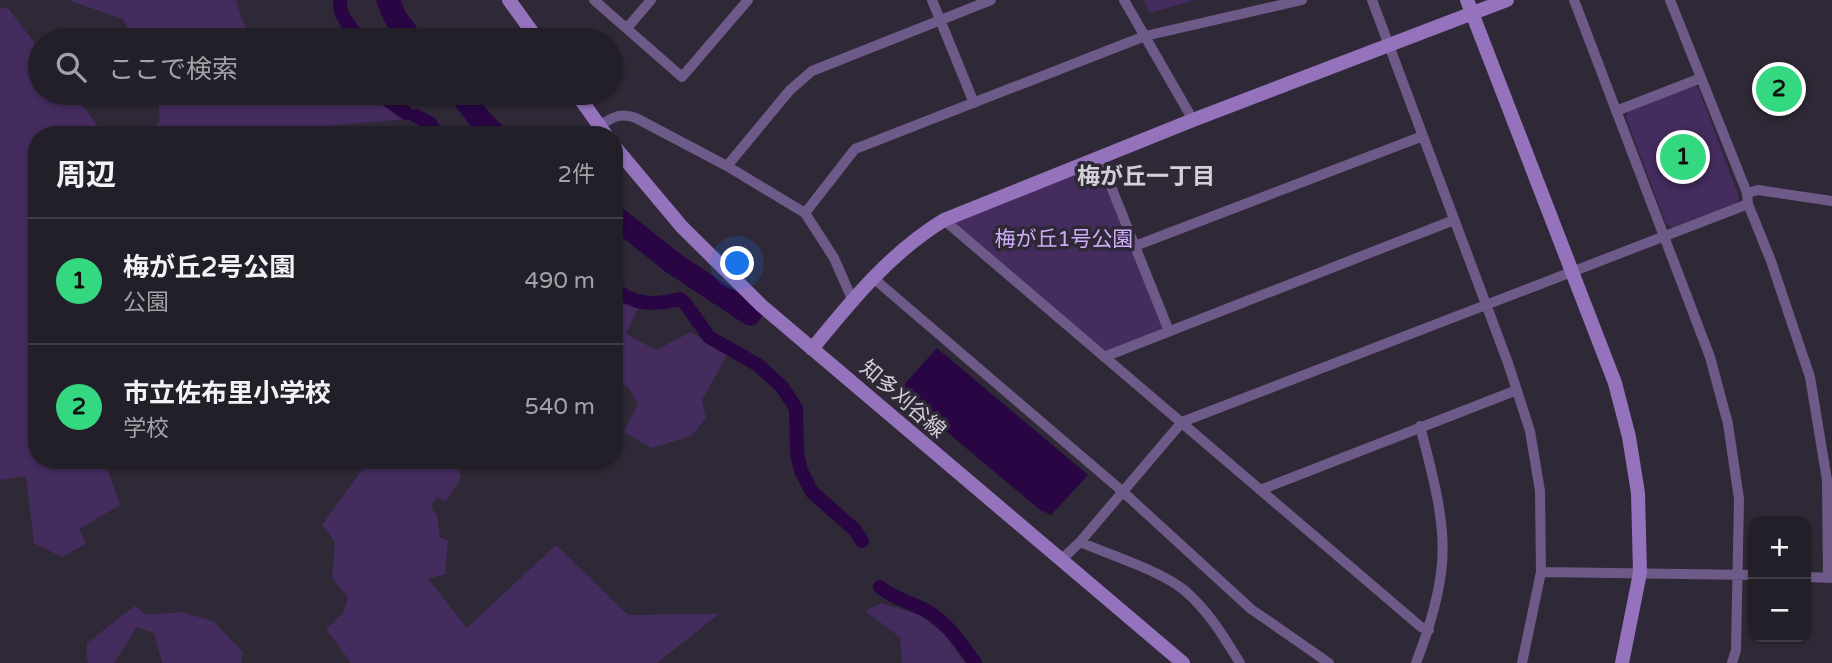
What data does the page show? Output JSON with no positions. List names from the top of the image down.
{
  "streets": {
    "street": ["知多刈谷線"]
  },
  "districts": ["梅が丘一丁目"],
  "parks": ["梅が丘1号公園"],
  "page": {
    "search": "ここで検索",
    "pins": ["2", "1"],
    "heading": ["周辺", "2件"],
    "list": [
      {
        "mark": "1",
        "name": "梅が丘2号公園",
        "note": "公園",
        "value": "490 m"
      },
      {
        "mark": "2",
        "name": "市立佐布里小学校",
        "note": "学校",
        "value": "540 m"
      }
    ],
    "map_buttons": ["+", "−"]
  }
}
